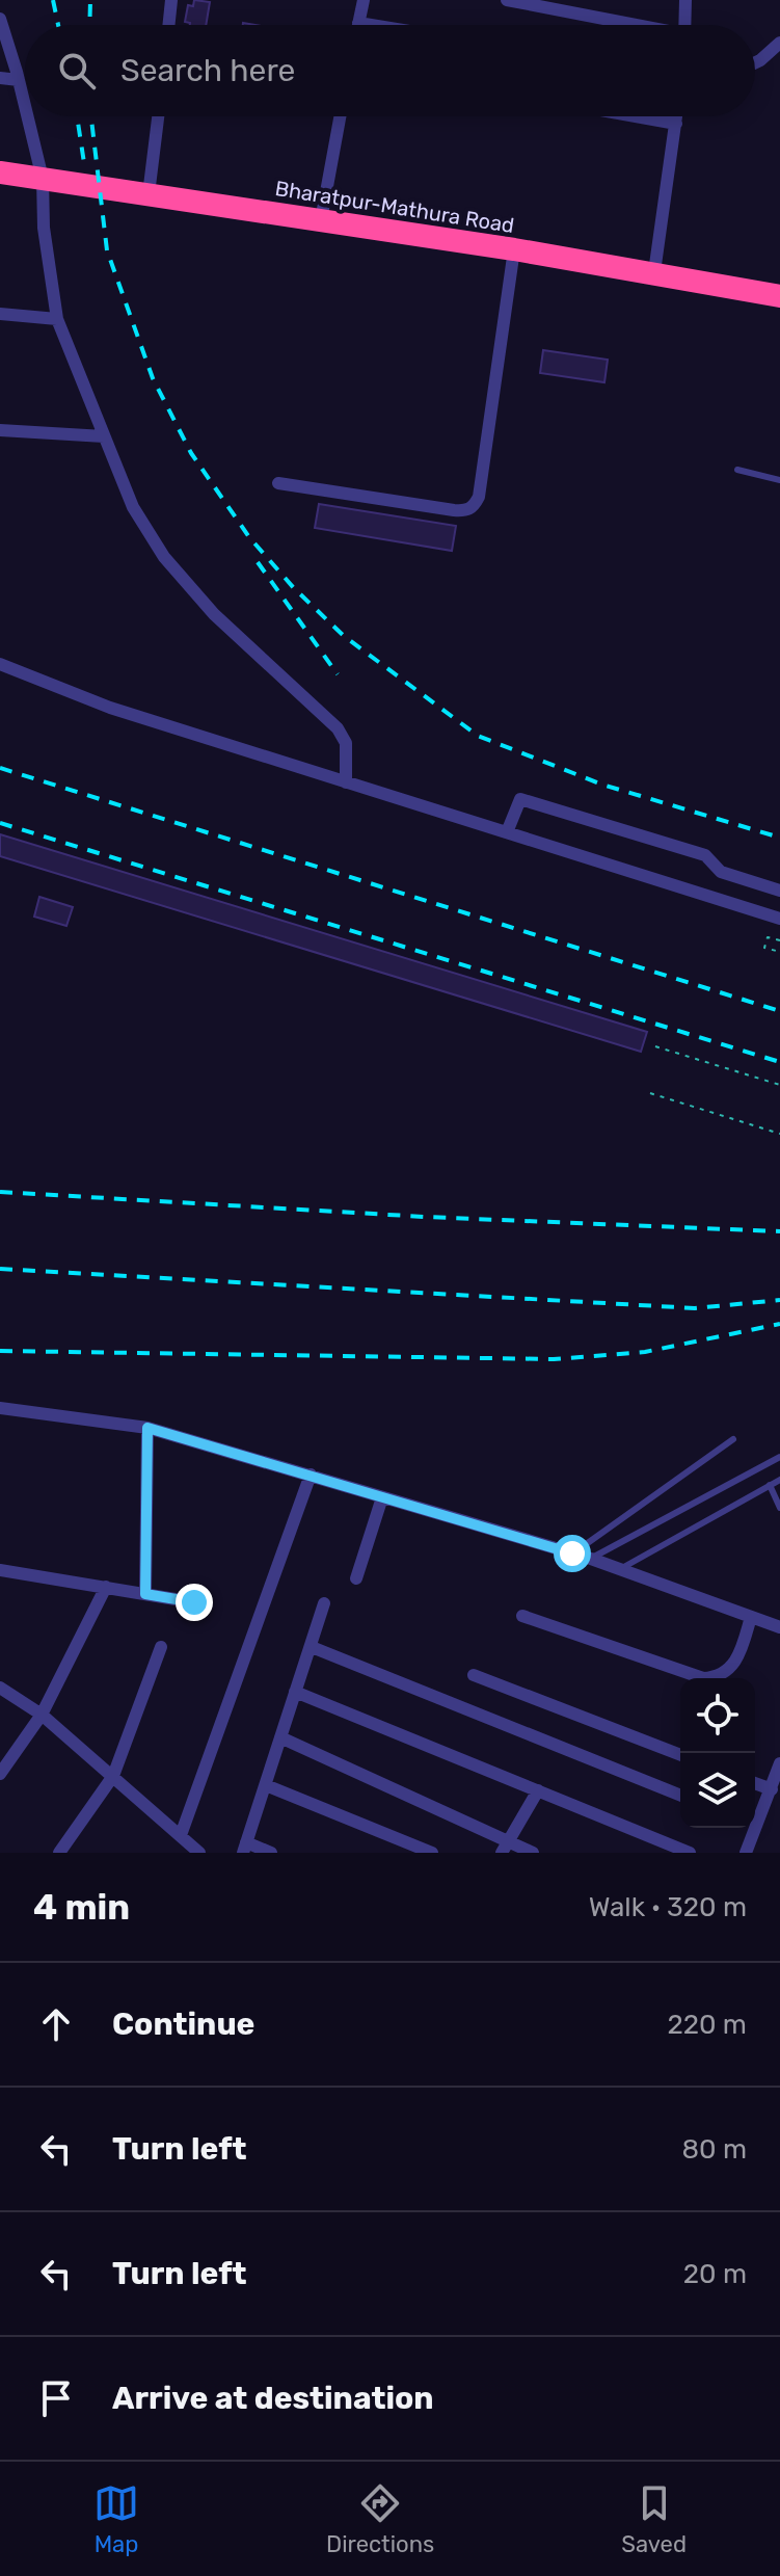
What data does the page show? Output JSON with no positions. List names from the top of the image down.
{
  "streets": {
    "highway": ["Bharatpur-Mathura Road"]
  },
  "page": {
    "search": "Search here",
    "heading": ["4 min", "Walk · 320 m"],
    "list": [
      ["Continue", "220 m"],
      ["Turn left", "80 m"],
      ["Turn left", "20 m"],
      "Arrive at destination"
    ],
    "nav": ["Map", "Directions", "Saved"]
  }
}
